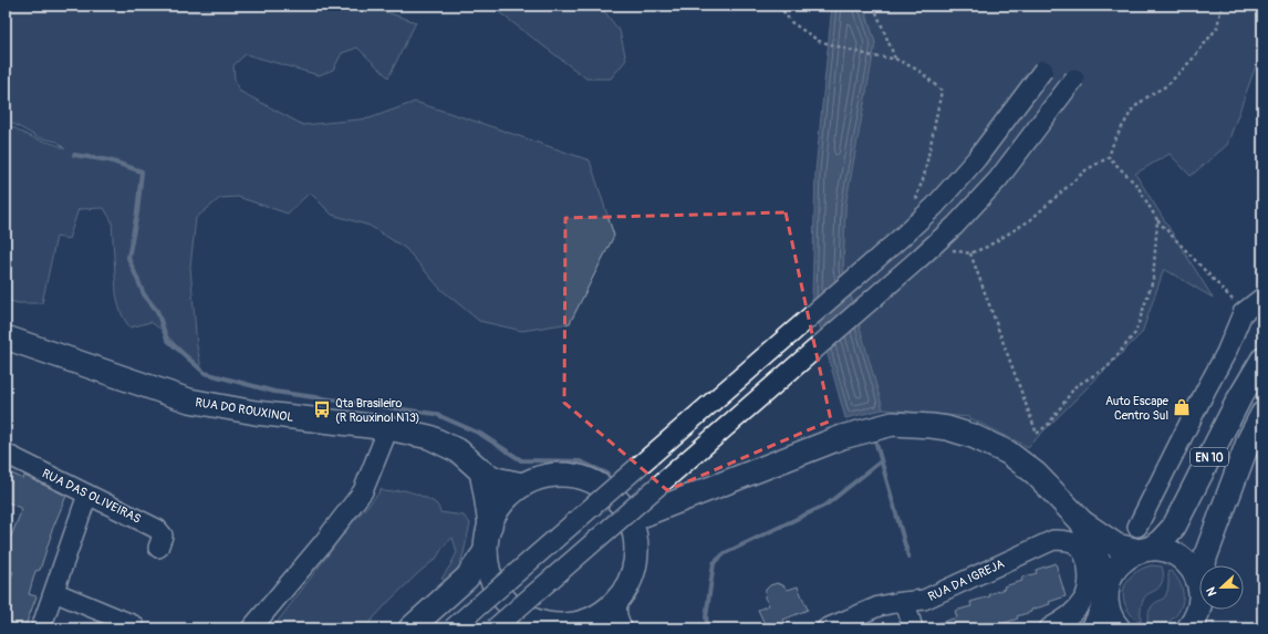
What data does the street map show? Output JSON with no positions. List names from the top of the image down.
{
  "streets": {
    "main road": ["RUA DO ROUXINOL", "EN 10"],
    "street": ["RUA DAS OLIVEIRAS", "RUA DA IGREJA"]
  },
  "places": {
    "shop": ["Auto Escape Centro Sul"],
    "bus stop": ["Qta Brasileiro (R Rouxinol N13)"]
  },
  "north": "left"
}
